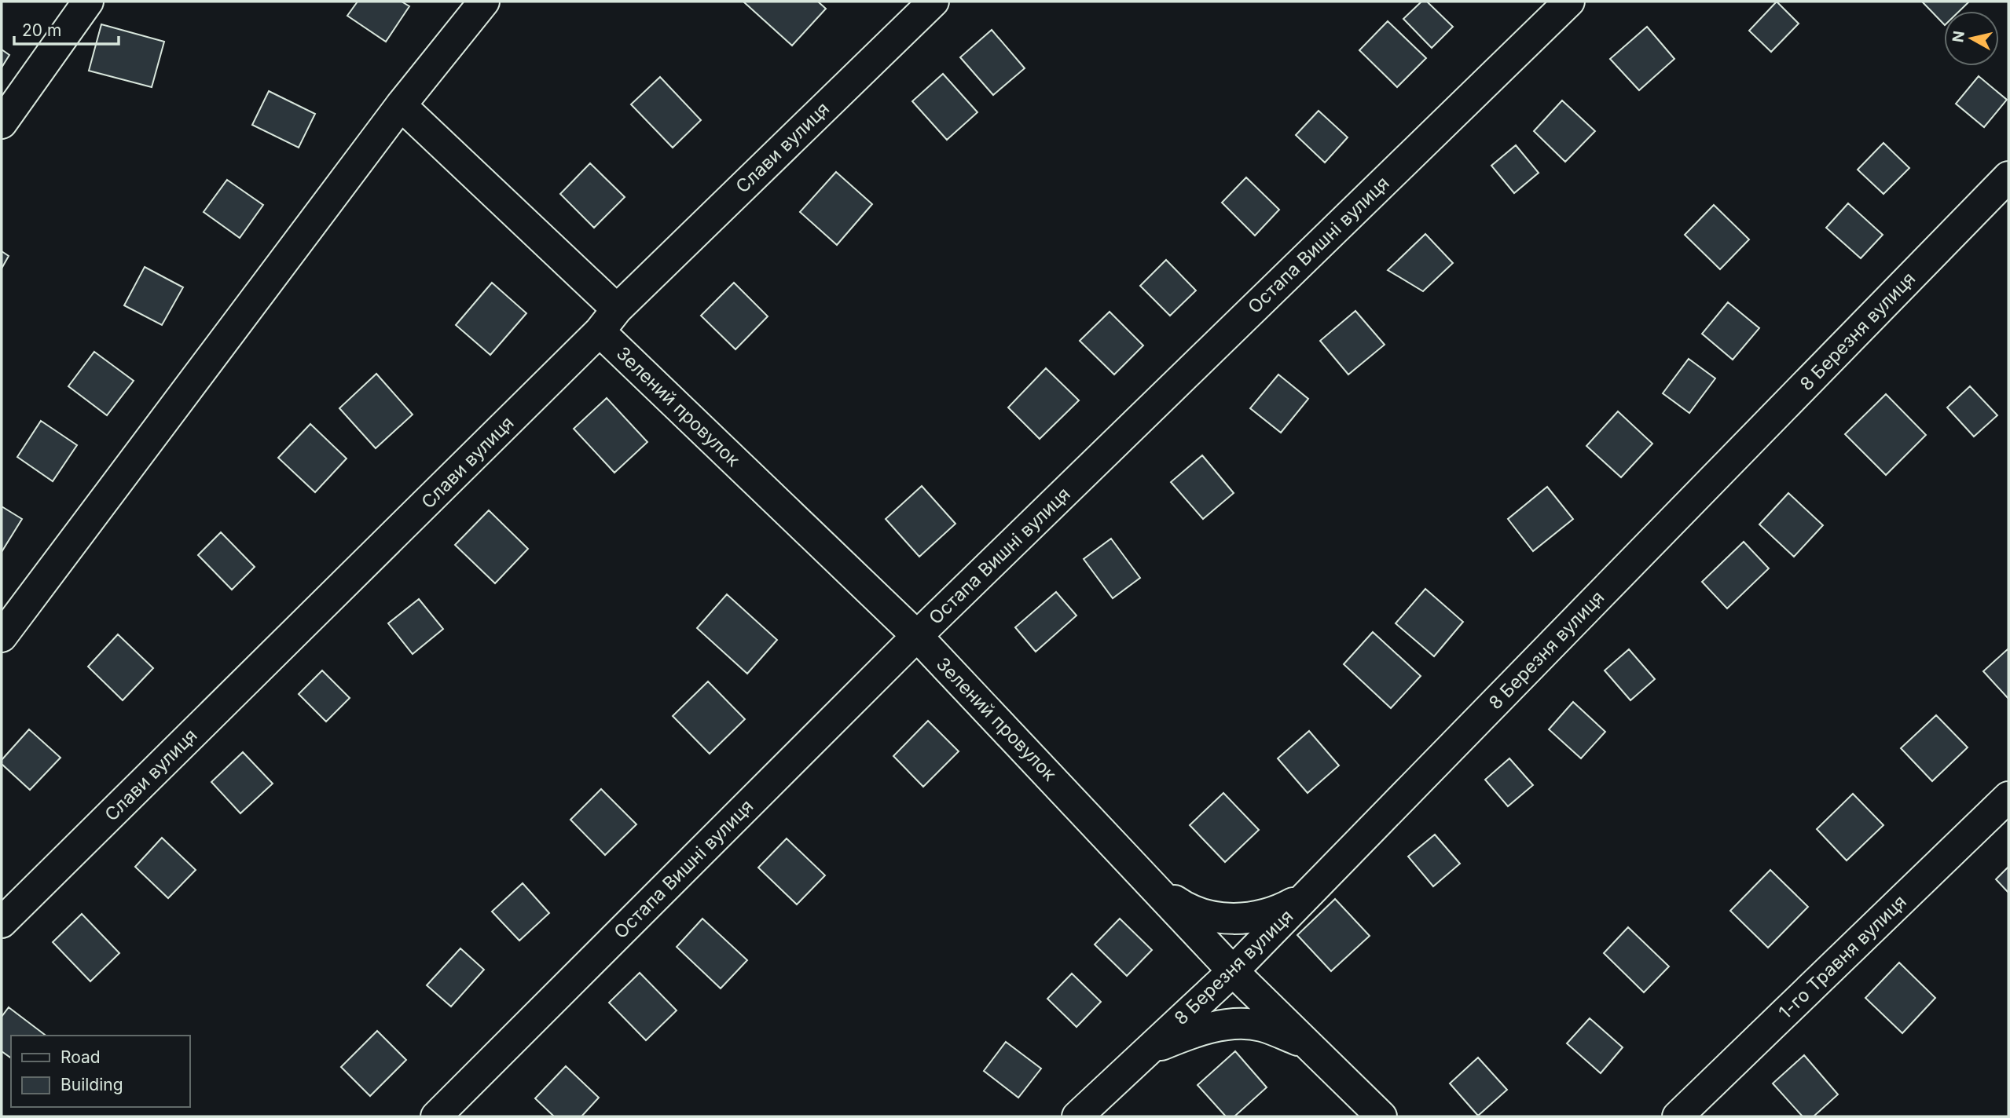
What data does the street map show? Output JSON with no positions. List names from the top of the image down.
{
  "streets": {
    "street": [
      "Слави вулиця",
      "Остапа Вишні вулиця",
      "8 Березня вулиця",
      "Зелений провулок",
      "1-го Травня вулиця"
    ]
  },
  "crossings": [
    ["Слави вулиця", "Зелений провулок"],
    ["Остапа Вишні вулиця", "Зелений провулок"],
    ["8 Березня вулиця", "Зелений провулок"]
  ],
  "legend": ["Road", "Building"],
  "scale_bar": "20 m",
  "north": "left"
}
